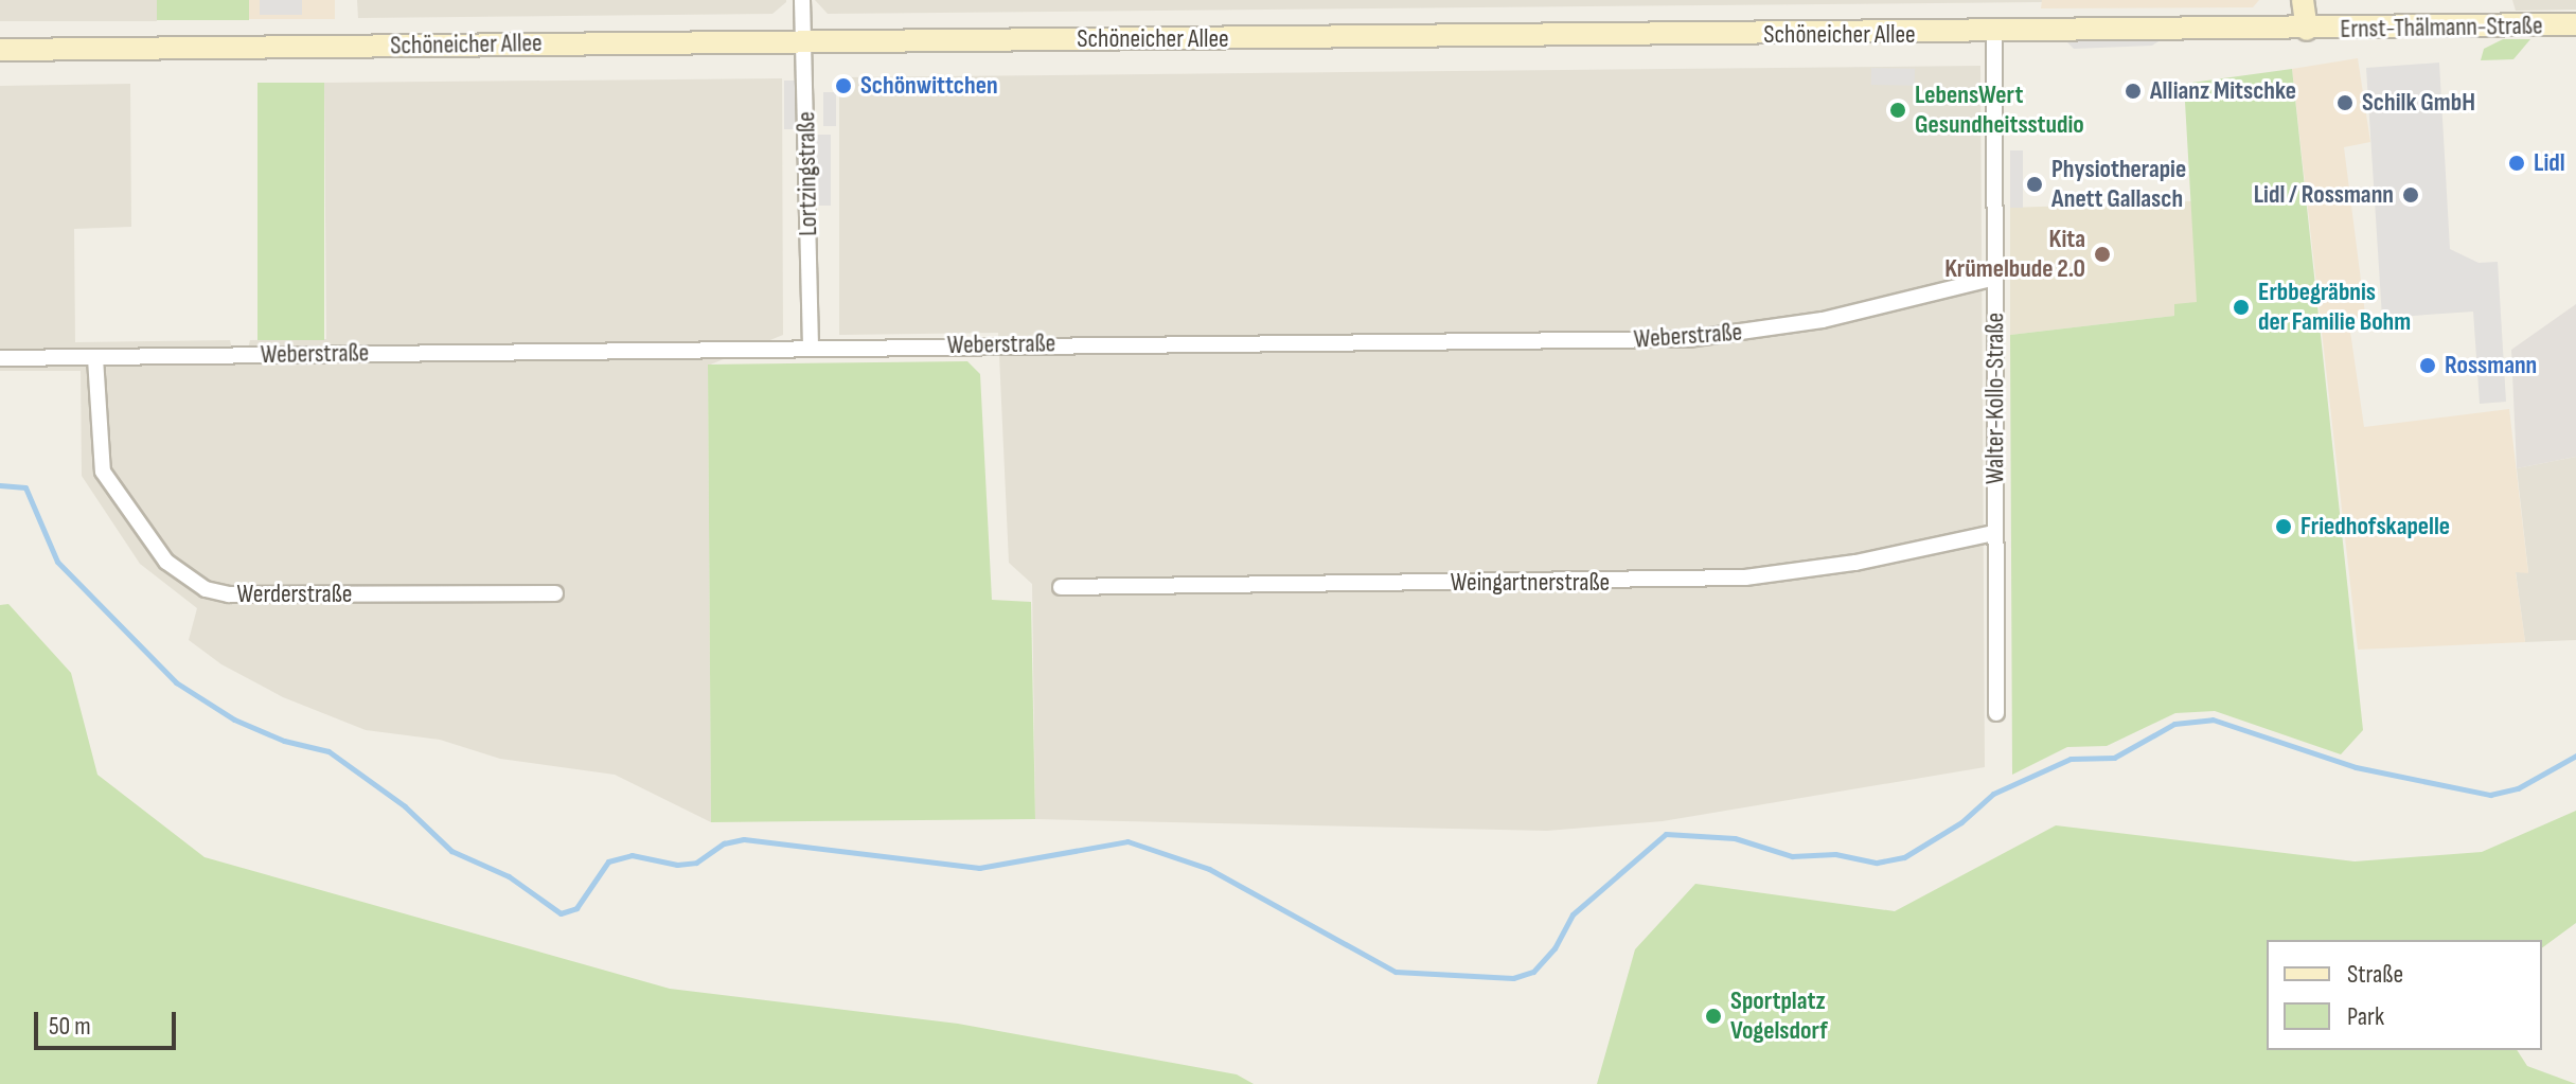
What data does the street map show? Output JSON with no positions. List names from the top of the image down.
{
  "streets": {
    "street": [
      "Ernst-Thälmann-Straße",
      "Schöneicher Allee",
      "Lortzingstraße",
      "Weberstraße",
      "Walter-Kollo-Straße",
      "Weingartnerstraße",
      "Werderstraße"
    ]
  },
  "crossings": [
    ["Ernst-Thälmann-Straße", "Schöneicher Allee"],
    ["Schöneicher Allee", "Lortzingstraße"],
    ["Schöneicher Allee", "Walter-Kollo-Straße"],
    ["Lortzingstraße", "Weberstraße"],
    ["Weberstraße", "Walter-Kollo-Straße"],
    ["Weberstraße", "Werderstraße"],
    ["Walter-Kollo-Straße", "Weingartnerstraße"]
  ],
  "places": [
    "Schönwittchen",
    "Allianz Mitschke",
    "Schilk GmbH",
    "LebensWert Gesundheitsstudio",
    "Lidl",
    "Physiotherapie Anett Gallasch",
    "Lidl / Rossmann",
    "Kita Krümelbude 2.0",
    "Erbbegräbnis der Familie Bohm",
    "Rossmann",
    "Friedhofskapelle",
    "Sportplatz Vogelsdorf"
  ],
  "legend": ["Straße", "Park"],
  "scale_bar": "50 m"
}
